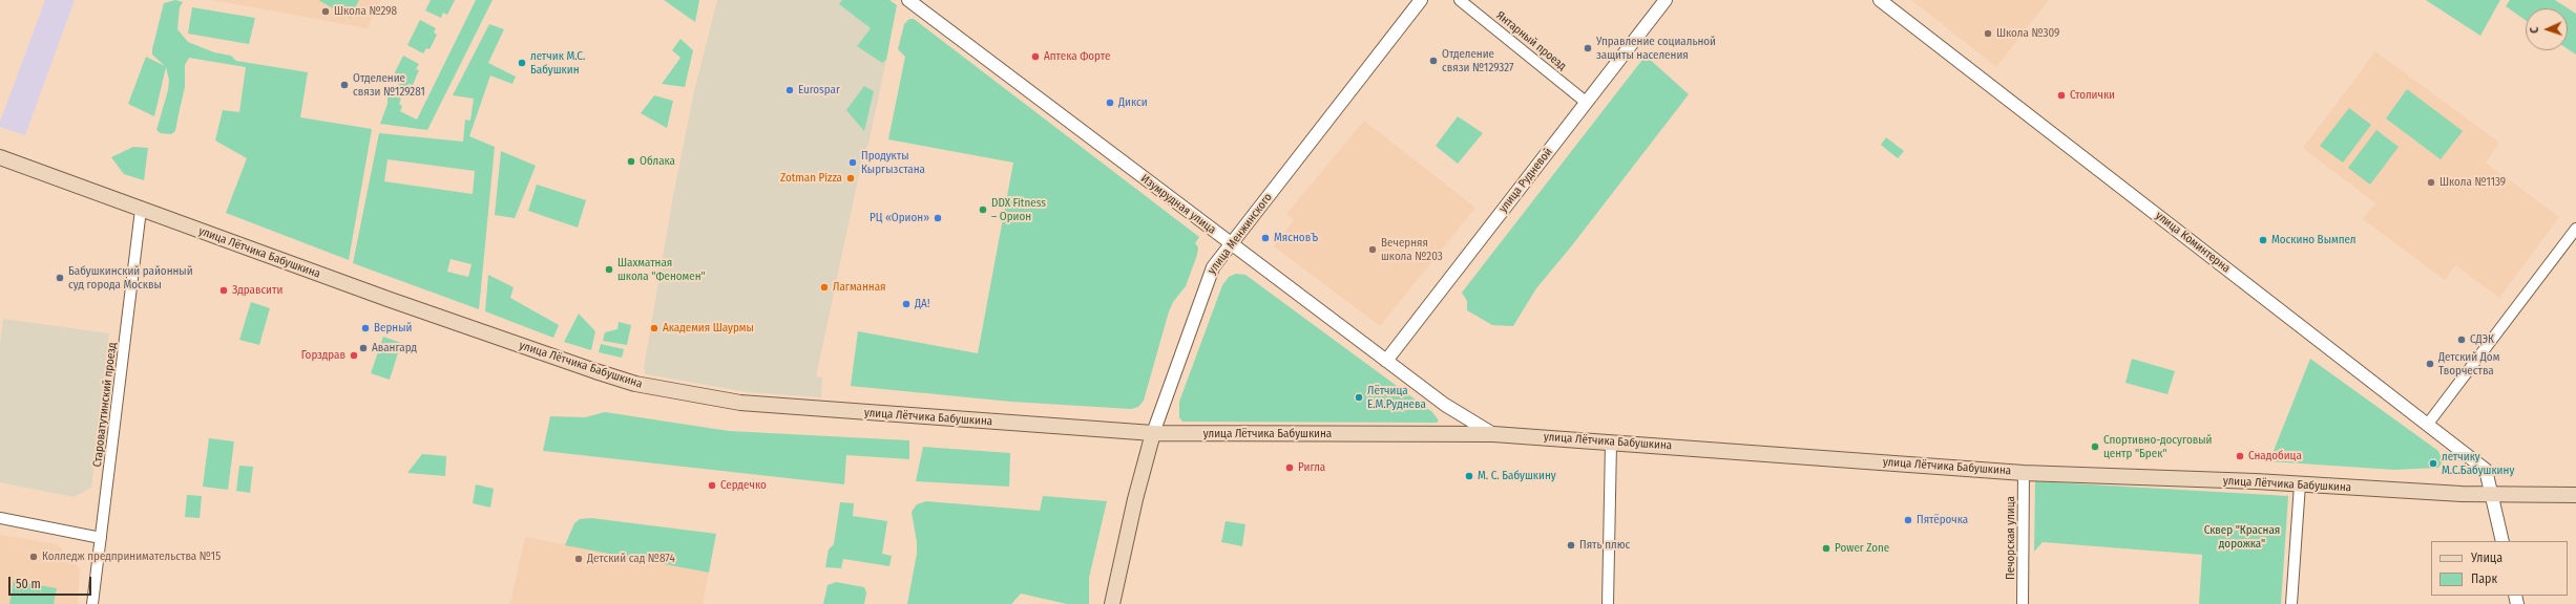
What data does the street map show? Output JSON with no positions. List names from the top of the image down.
{
  "streets": {
    "main road": ["улица Менжинского", "улица Лётчика Бабушкина"],
    "street": [
      "Янтарный проезд",
      "улица Рудневой",
      "Изумрудная улица",
      "улица Коминтерна",
      "Староватутинский проезд",
      "Печорская улица"
    ]
  },
  "crossings": [
    ["Янтарный проезд", "улица Рудневой"],
    ["улица Рудневой", "Изумрудная улица"],
    ["Изумрудная улица", "улица Менжинского"],
    ["Изумрудная улица", "улица Лётчика Бабушкина"],
    ["улица Менжинского", "улица Лётчика Бабушкина"],
    ["улица Коминтерна", "улица Лётчика Бабушкина"],
    ["улица Лётчика Бабушкина", "Староватутинский проезд"],
    ["улица Лётчика Бабушкина", "Печорская улица"]
  ],
  "parks": ["Сквер \"Красная дорожка\""],
  "places": [
    "Школа №298",
    "Школа №309",
    "Управление социальной защиты населения",
    "Аптека Форте",
    "Отделение связи №129327",
    "летчик М.С. Бабушкин",
    "Отделение связи №129281",
    "Eurospar",
    "Столички",
    "Дикси",
    "Облака",
    "Продукты Кыргызстана",
    "Zotman Pizza",
    "Школа №1139",
    "DDX Fitness – Орион",
    "РЦ «Орион»",
    "МясновЪ",
    "Москино Вымпел",
    "Вечерняя школа №203",
    "Шахматная школа \"Феномен\"",
    "Бабушкинский районный суд города Москвы",
    "Лагманная",
    "Здравсити",
    "ДА!",
    "Верный",
    "Академия Шаурмы",
    "СДЭК",
    "Авангард",
    "Горздрав",
    "Детский Дом Творчества",
    "Лётчица Е.М.Руднева",
    "Спортивно-досуговый центр \"Брек\"",
    "Снадобица",
    "летчику М.С.Бабушкину",
    "Ригла",
    "М. С. Бабушкину",
    "Сердечко",
    "Пятёрочка",
    "Пять плюс",
    "Power Zone",
    "Колледж предпринимательства №15",
    "Детский сад №874"
  ],
  "legend": ["Улица", "Парк"],
  "scale_bar": "50 m",
  "north": "left"
}
